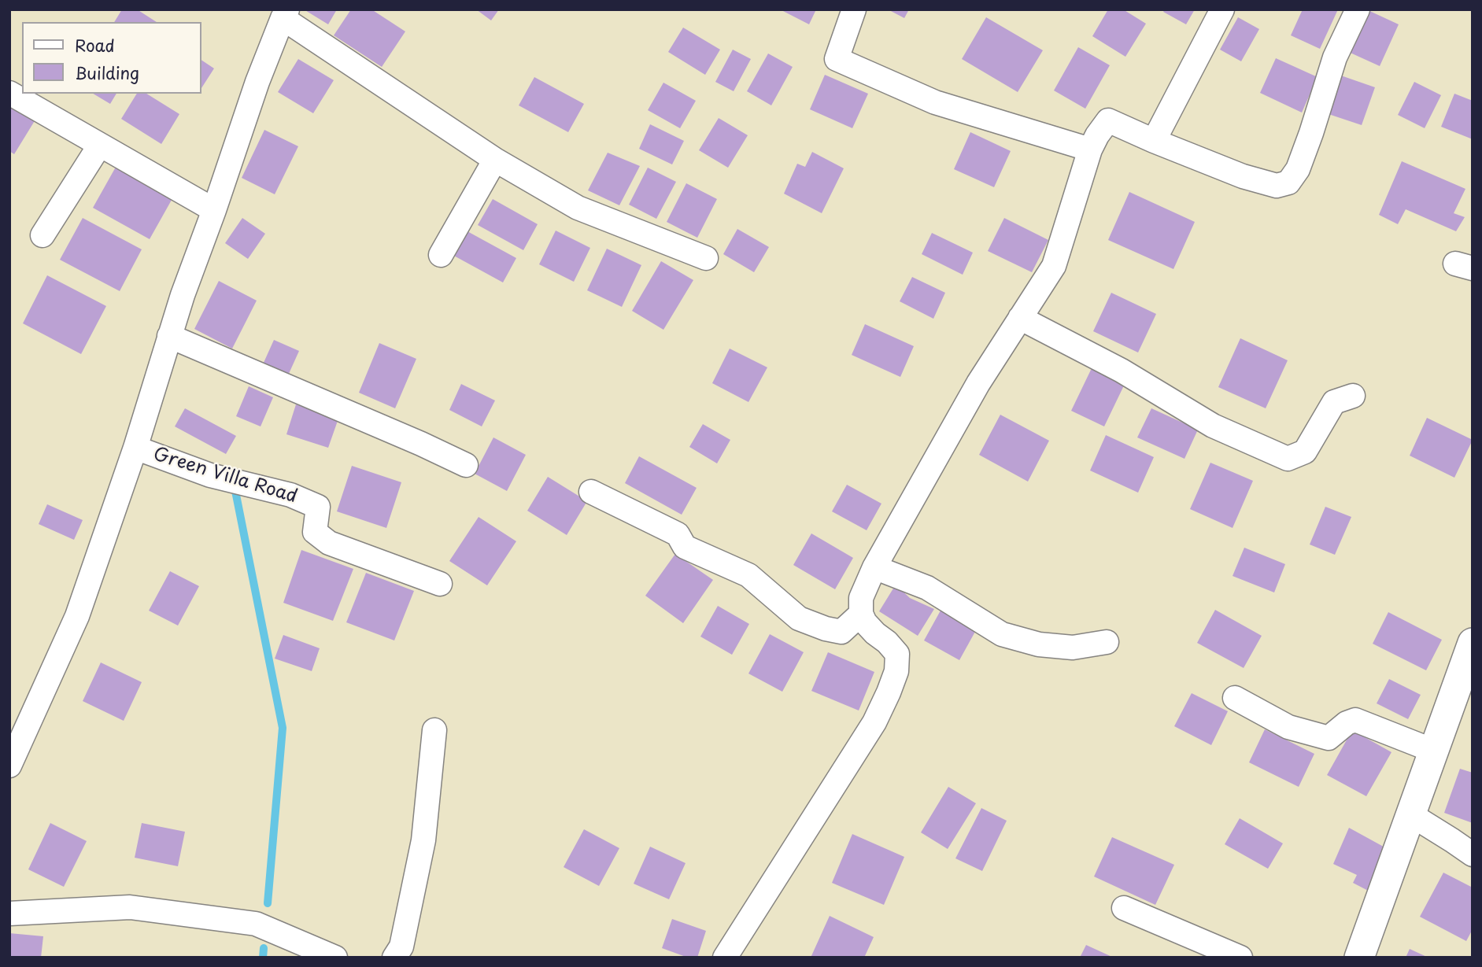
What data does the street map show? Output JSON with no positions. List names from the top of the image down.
{
  "streets": {
    "street": ["Green Villa Road"]
  },
  "legend": ["Road", "Building"]
}
